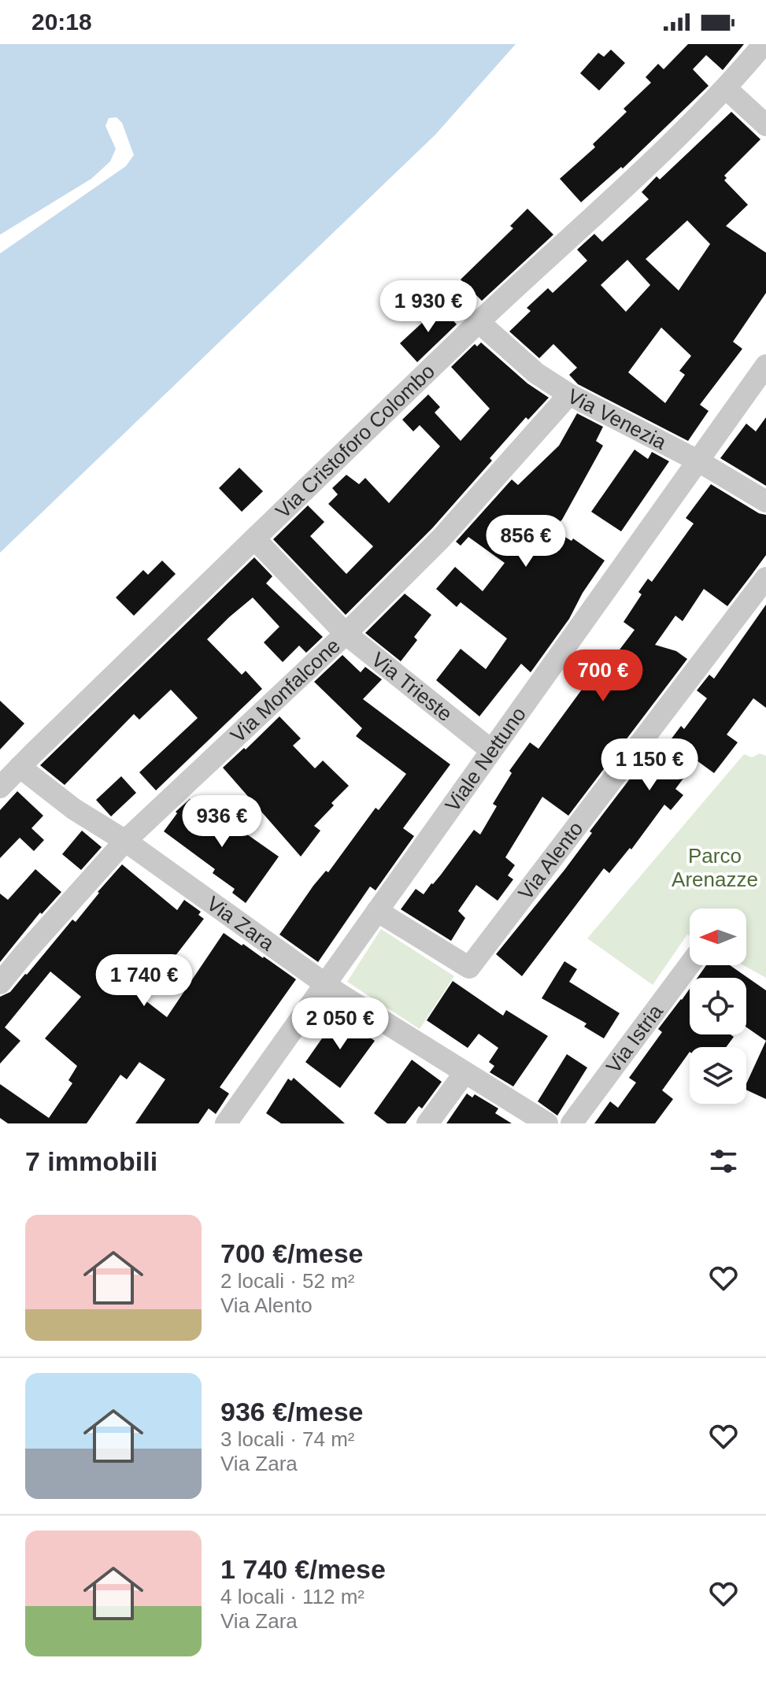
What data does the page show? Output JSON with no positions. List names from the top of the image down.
{
  "streets": {
    "street": [
      "Via Venezia",
      "Via Cristoforo Colombo",
      "Via Trieste",
      "Via Monfalcone",
      "Viale Nettuno",
      "Via Alento",
      "Via Zara",
      "Via Istria"
    ]
  },
  "crossings": [
    ["Via Venezia", "Via Cristoforo Colombo"],
    ["Via Venezia", "Via Monfalcone"],
    ["Via Venezia", "Viale Nettuno"],
    ["Via Cristoforo Colombo", "Via Trieste"],
    ["Via Cristoforo Colombo", "Via Zara"],
    ["Via Trieste", "Via Monfalcone"],
    ["Via Trieste", "Viale Nettuno"],
    ["Via Monfalcone", "Via Zara"],
    ["Viale Nettuno", "Via Alento"],
    ["Viale Nettuno", "Via Zara"]
  ],
  "parks": ["Parco Arenazze"],
  "north": "left",
  "page": {
    "status": "20:18",
    "price": [
      "1 930 €",
      "856 €",
      "700 €",
      "1 150 €",
      "936 €",
      "1 740 €",
      "2 050 €"
    ],
    "heading": "7 immobili",
    "list": [
      {
        "name": "700 €/mese",
        "note": "2 locali · 52 m² · Via Alento"
      },
      {
        "name": "936 €/mese",
        "note": "3 locali · 74 m² · Via Zara"
      },
      {
        "name": "1 740 €/mese",
        "note": "4 locali · 112 m² · Via Zara"
      }
    ]
  }
}
